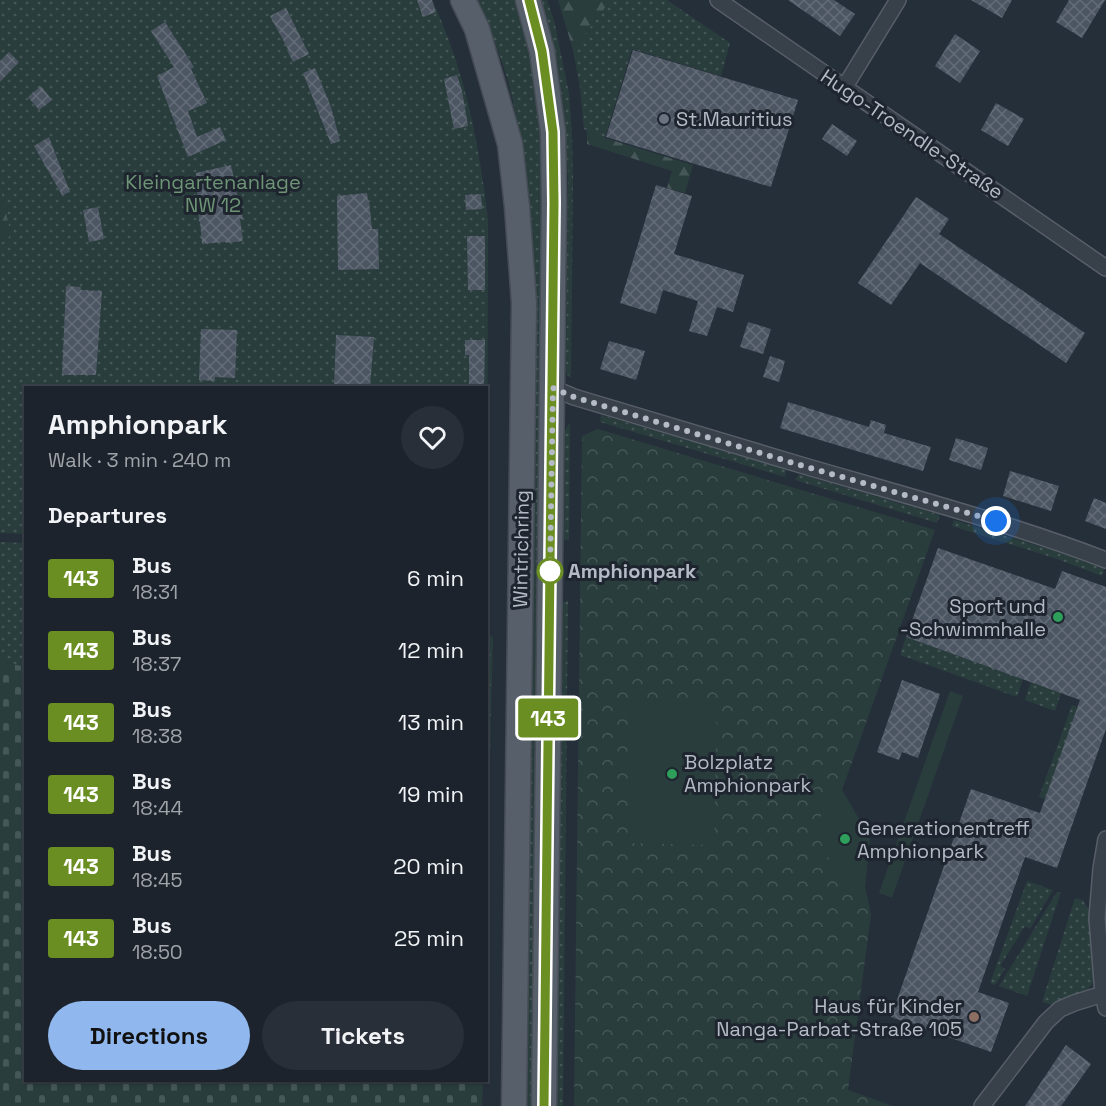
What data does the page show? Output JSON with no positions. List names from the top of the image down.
{
  "streets": {
    "main road": ["Wintrichring"],
    "street": ["Hugo-Troendle-Straße"]
  },
  "parks": ["Kleingartenanlage NW 12"],
  "places": [
    "St.Mauritius",
    "Amphionpark",
    "Sport und -Schwimmhalle",
    "Bolzplatz Amphionpark",
    "Generationentreff Amphionpark",
    "Haus für Kinder Nanga-Parbat-Straße 105"
  ],
  "lines": ["bus line 143"],
  "page": {
    "on_map": "143",
    "heading": [
      ["Amphionpark", "Walk · 3 min · 240 m"],
      "Departures"
    ],
    "list": [
      {
        "mark": "143",
        "name": "Bus",
        "note": "18:31",
        "value": "6 min"
      },
      {
        "mark": "143",
        "name": "Bus",
        "note": "18:37",
        "value": "12 min"
      },
      {
        "mark": "143",
        "name": "Bus",
        "note": "18:38",
        "value": "13 min"
      },
      {
        "mark": "143",
        "name": "Bus",
        "note": "18:44",
        "value": "19 min"
      },
      {
        "mark": "143",
        "name": "Bus",
        "note": "18:45",
        "value": "20 min"
      },
      {
        "mark": "143",
        "name": "Bus",
        "note": "18:50",
        "value": "25 min"
      }
    ],
    "buttons": ["Directions", "Tickets"]
  }
}
